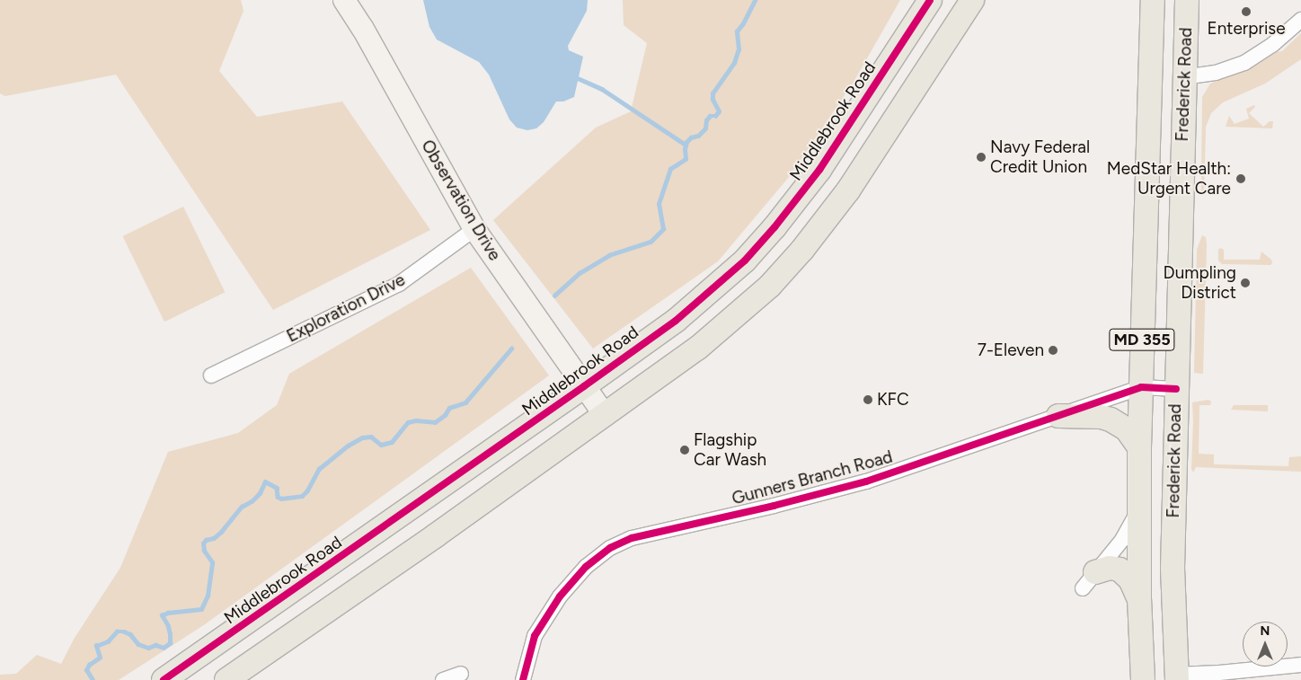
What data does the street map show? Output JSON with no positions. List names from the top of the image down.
{
  "streets": {
    "main road": ["Frederick Road", "Middlebrook Road", "MD 355"],
    "street": ["Observation Drive", "Exploration Drive", "Gunners Branch Road"]
  },
  "crossings": [
    ["Frederick Road", "Gunners Branch Road"],
    ["Middlebrook Road", "Observation Drive"],
    ["Observation Drive", "Exploration Drive"]
  ],
  "places": [
    "Enterprise",
    "Navy Federal Credit Union",
    "MedStar Health: Urgent Care",
    "Dumpling District",
    "7-Eleven",
    "KFC",
    "Flagship Car Wash"
  ],
  "north": "top"
}
